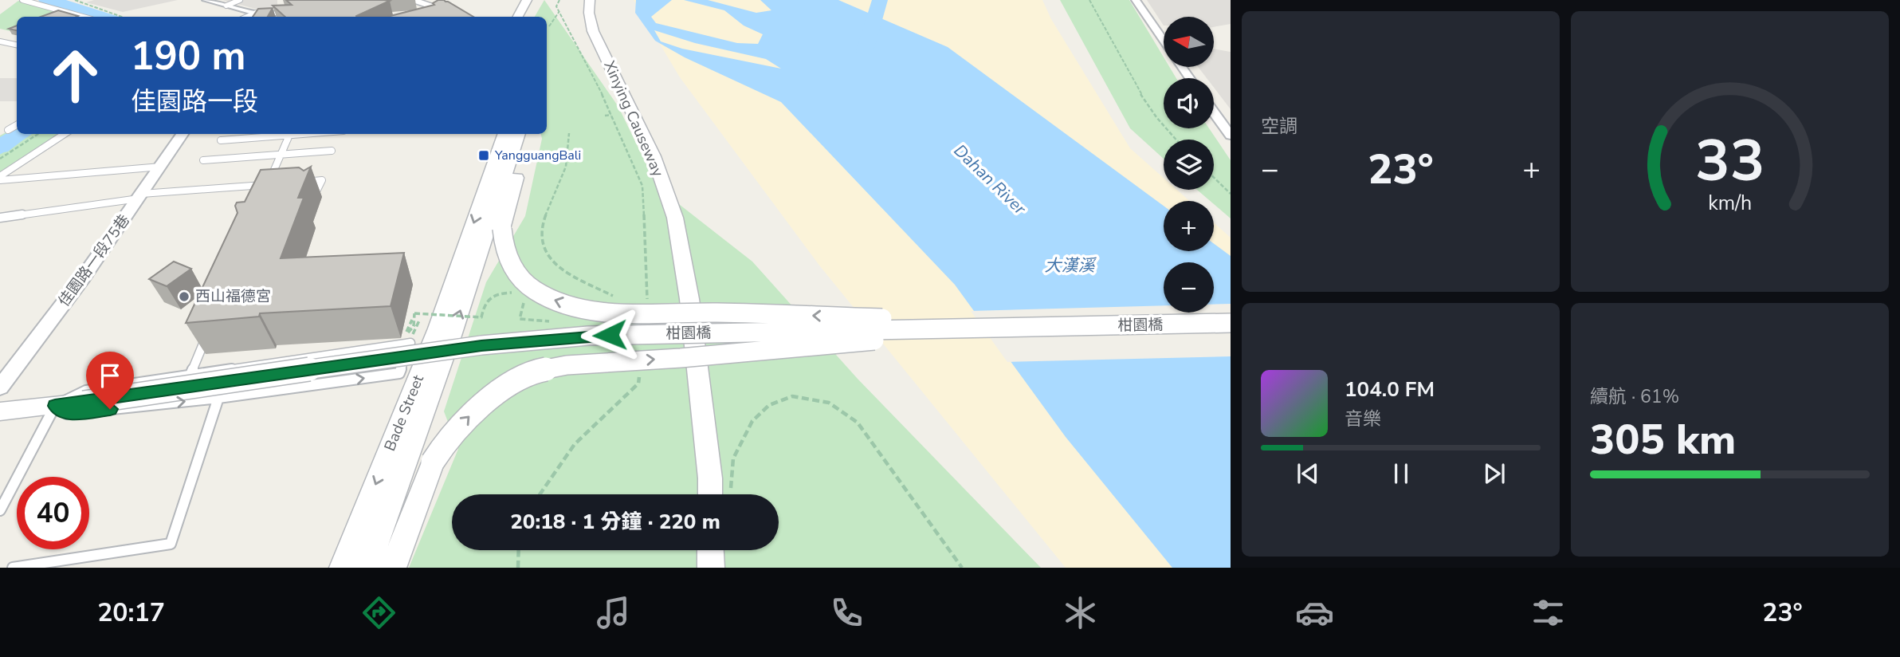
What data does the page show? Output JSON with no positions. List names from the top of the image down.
{
  "streets": {
    "street": [
      "Xinying Causeway",
      "佳園路一段75巷",
      "柑園橋",
      "Bade Street"
    ]
  },
  "water": ["Dahan River", "大漢溪"],
  "places": {
    "transit": ["YangguangBali"],
    "other": ["西山福德宮"]
  },
  "north": "left",
  "page": {
    "tile": [
      "空調",
      ["續航 · 61%", "305 km"]
    ],
    "map_buttons": ["+", "−"],
    "turn": ["190 m", "佳園路一段"],
    "heat": ["−", "23°", "+"],
    "song": ["104.0 FM", "音樂"],
    "limit": "40",
    "trip": "20:18 · 1 分鐘 · 220 m",
    "tabs": ["20:17", "23°"],
    "gauge": ["33", "km/h"]
  }
}
